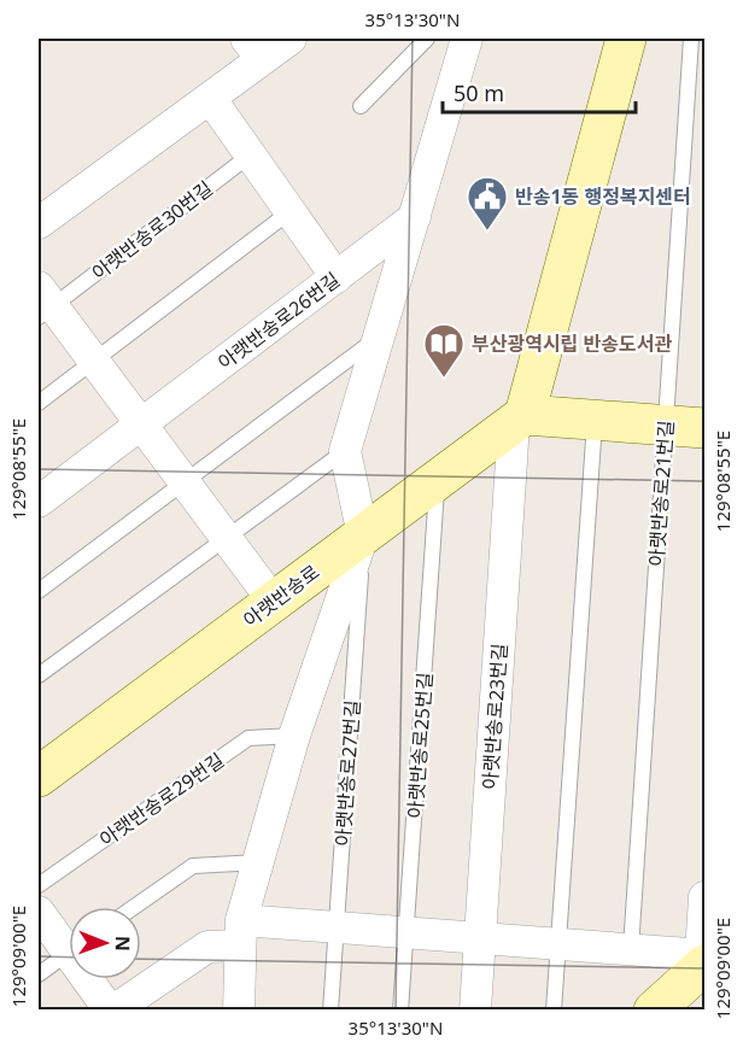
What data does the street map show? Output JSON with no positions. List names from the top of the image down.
{
  "streets": {
    "main road": ["아랫반송로"],
    "street": ["아랫반송로30번길", "아랫반송로26번길", "아랫반송로23번길"],
    "lane": [
      "아랫반송로21번길",
      "아랫반송로25번길",
      "아랫반송로27번길",
      "아랫반송로29번길"
    ]
  },
  "crossings": [
    ["아랫반송로30번길", "아랫반송로26번길"],
    ["아랫반송로30번길", "아랫반송로"],
    ["아랫반송로", "아랫반송로23번길"],
    ["아랫반송로", "아랫반송로25번길"],
    ["아랫반송로", "아랫반송로27번길"]
  ],
  "places": {
    "public building": ["반송1동 행정복지센터"],
    "library": ["부산광역시립 반송도서관"]
  },
  "scale_bar": "50 m",
  "north": "right",
  "coordinates": ["35°13'30\"N", "129°08'55\"E", "129°09'00\"E"]
}
